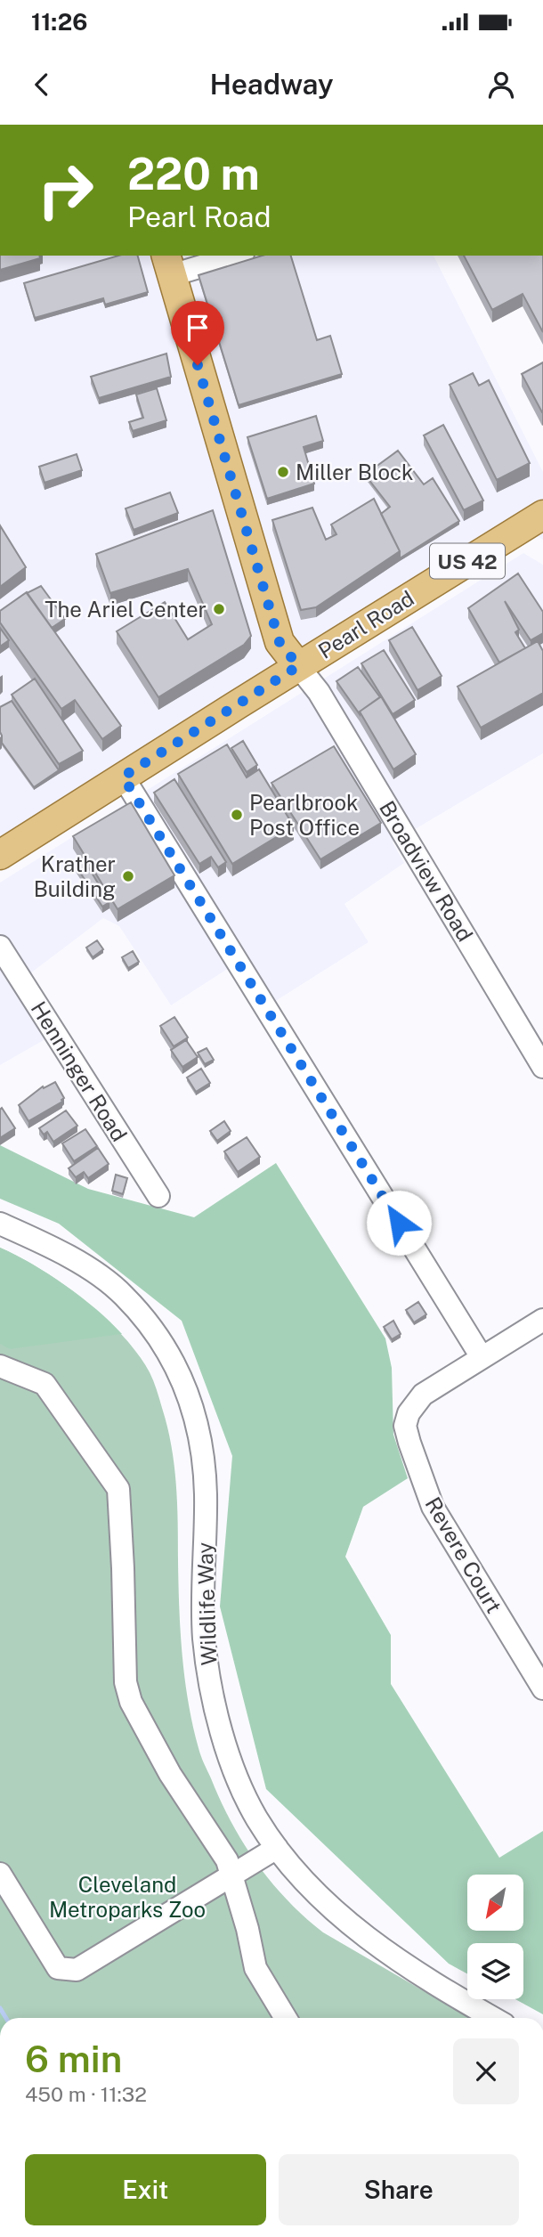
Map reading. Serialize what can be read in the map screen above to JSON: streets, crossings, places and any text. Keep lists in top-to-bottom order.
{
  "streets": {
    "main road": ["US 42", "Pearl Road", "Broadview Road"],
    "street": ["Henninger Road", "Revere Court", "Wildlife Way"]
  },
  "crossings": [
    ["Pearl Road", "Broadview Road"]
  ],
  "parks": ["Cleveland Metroparks Zoo"],
  "places": [
    "Miller Block",
    "The Ariel Center",
    "Pearlbrook Post Office",
    "Krather Building"
  ],
  "north": "bottom left",
  "page": {
    "status": "11:26",
    "header": "Headway",
    "turn": ["220 m", "Pearl Road"],
    "heading": ["6 min", "450 m · 11:32"],
    "buttons": ["Exit", "Share"]
  }
}
